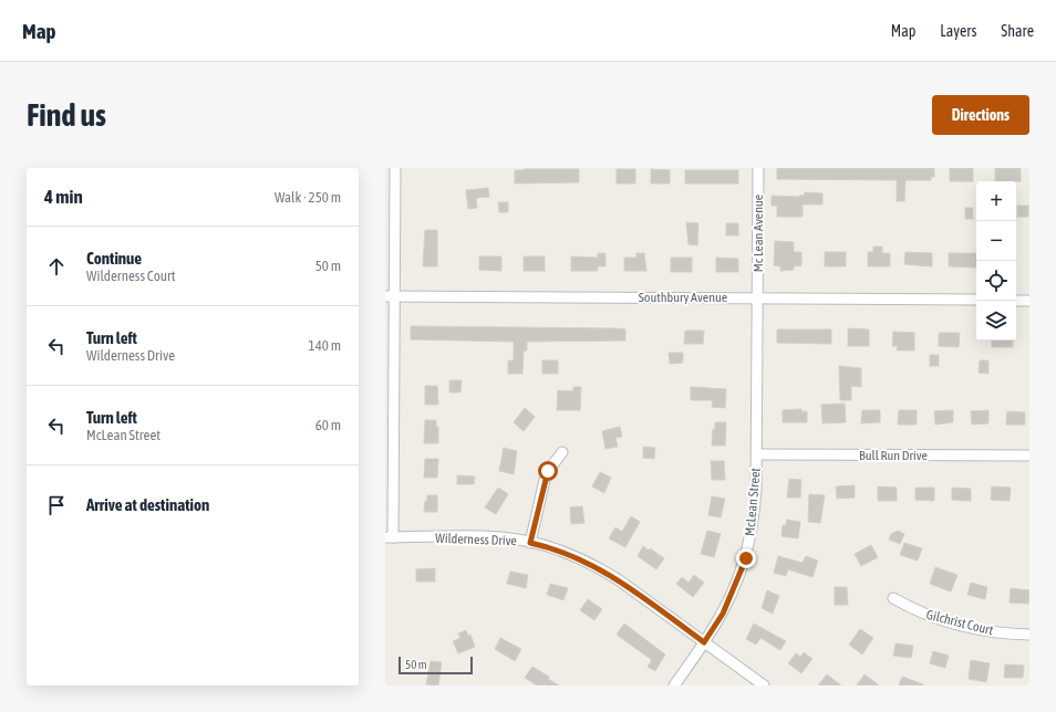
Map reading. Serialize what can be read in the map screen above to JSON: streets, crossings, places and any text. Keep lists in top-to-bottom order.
{
  "streets": {
    "street": [
      "Mc Lean Avenue",
      "Southbury Avenue",
      "Bull Run Drive",
      "McLean Street",
      "Wilderness Drive",
      "Gilchrist Court"
    ]
  },
  "crossings": [
    ["Mc Lean Avenue", "Southbury Avenue"],
    ["Mc Lean Avenue", "McLean Street"],
    ["Southbury Avenue", "McLean Street"],
    ["Bull Run Drive", "McLean Street"],
    ["McLean Street", "Wilderness Drive"]
  ],
  "scale_bar": "50 m",
  "page": {
    "header": "Map",
    "nav": ["Map", "Layers", "Share"],
    "buttons": "Directions",
    "title": "Find us",
    "heading": ["4 min", "Walk · 250 m"],
    "map_buttons": ["+", "−"],
    "list": [
      ["Continue", "Wilderness Court", "50 m"],
      ["Turn left", "Wilderness Drive", "140 m"],
      ["Turn left", "McLean Street", "60 m"],
      "Arrive at destination"
    ],
    "scale": "50 m"
  }
}
